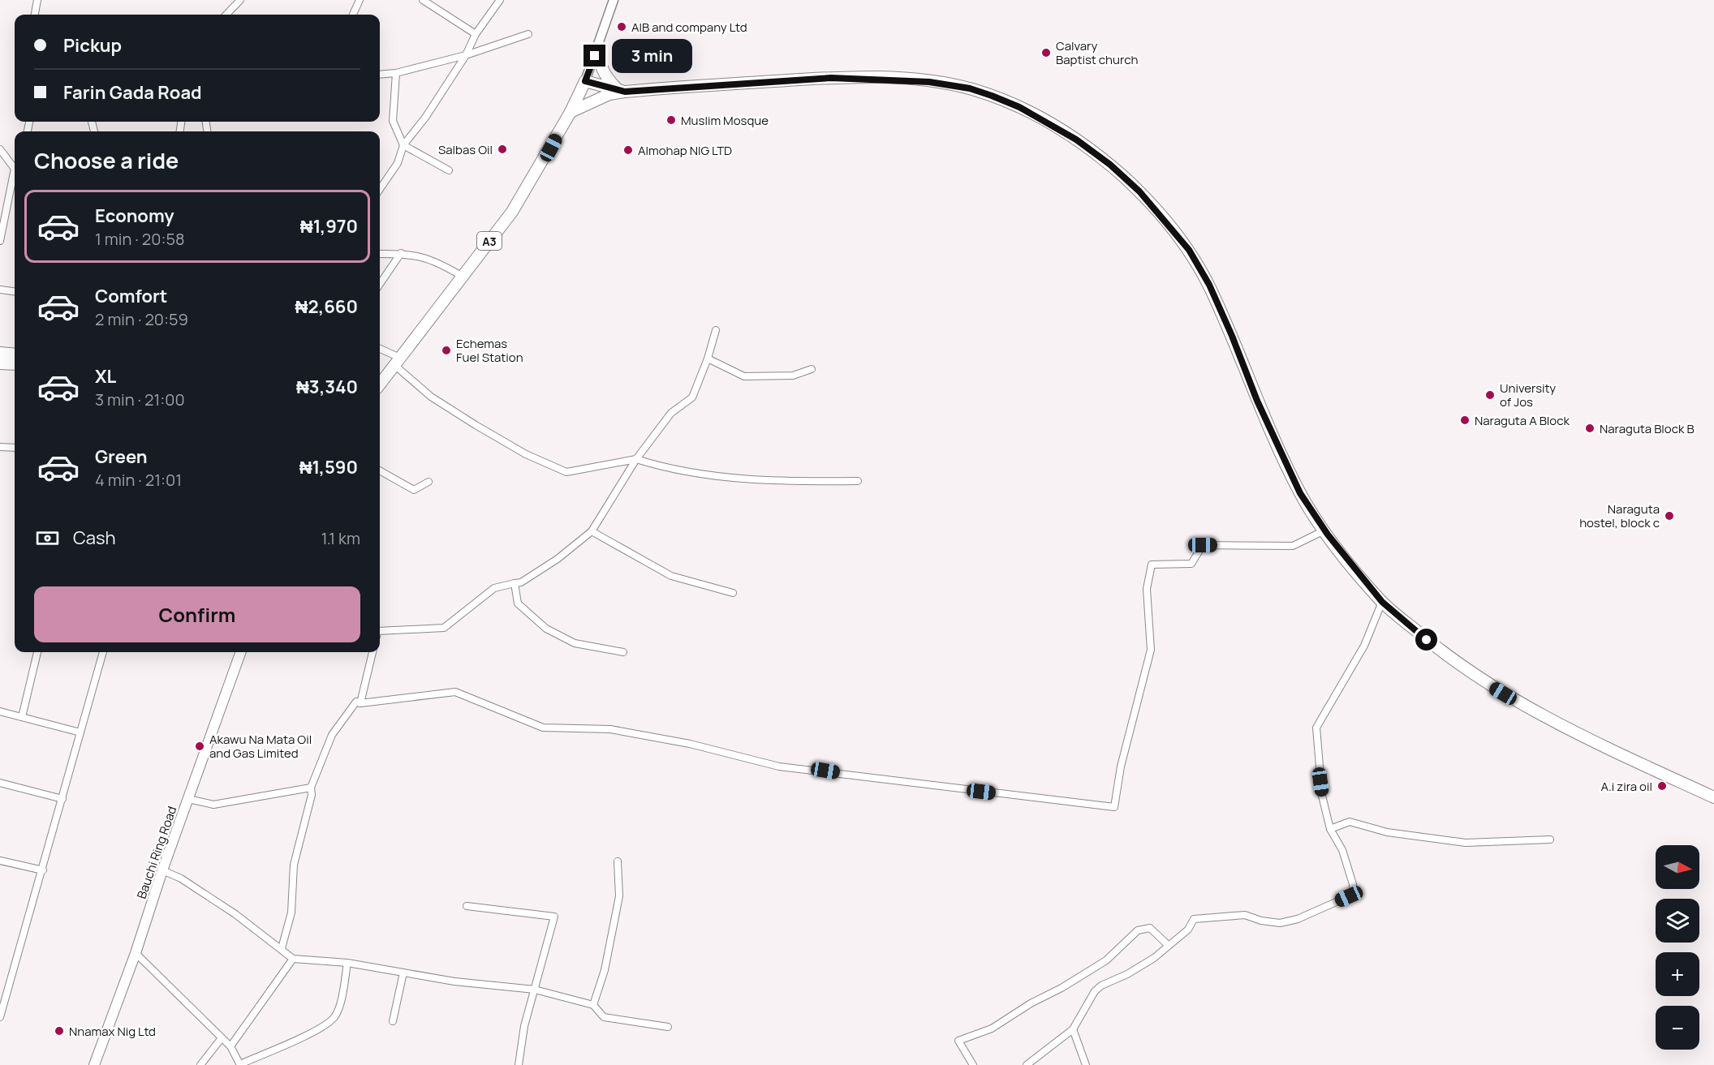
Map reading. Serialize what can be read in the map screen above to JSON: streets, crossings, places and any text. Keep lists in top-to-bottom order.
{
  "streets": {
    "highway": ["A3"],
    "main road": ["Bauchi Ring Road"]
  },
  "places": [
    "AIB and company Ltd",
    "Calvary Baptist church",
    "Muslim Mosque",
    "Salbas Oil",
    "Almohap NIG LTD",
    "Echemas Fuel Station",
    "University of Jos",
    "Naraguta A Block",
    "Naraguta Block B",
    "Naraguta hostel, block c",
    "Akawu Na Mata Oil and Gas Limited",
    "A.i zira oil",
    "Nnamax Nig Ltd"
  ],
  "north": "right",
  "page": {
    "banner": ["Pickup", "Farin Gada Road"],
    "bubble": "3 min",
    "heading": "Choose a ride",
    "list": [
      {
        "name": "Economy",
        "note": "1 min · 20:58",
        "value": "₦1,970"
      },
      {
        "name": "Comfort",
        "note": "2 min · 20:59",
        "value": "₦2,660"
      },
      {
        "name": "XL",
        "note": "3 min · 21:00",
        "value": "₦3,340"
      },
      {
        "name": "Green",
        "note": "4 min · 21:01",
        "value": "₦1,590"
      }
    ],
    "pay": ["Cash", "1.1 km"],
    "buttons": "Confirm",
    "map_buttons": ["+", "−"]
  }
}
